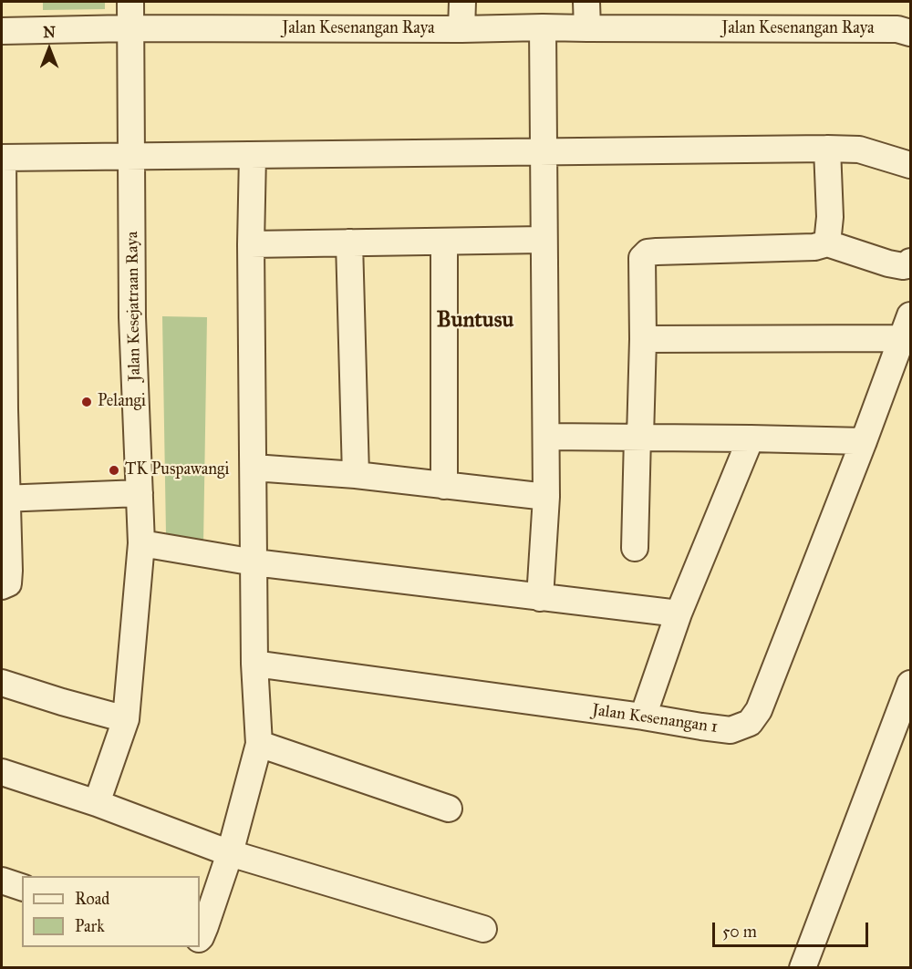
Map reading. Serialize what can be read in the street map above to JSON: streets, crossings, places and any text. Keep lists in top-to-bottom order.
{
  "streets": {
    "street": ["Jalan Kesenangan Raya", "Jalan Kesejatraan Raya", "Jalan Kesenangan 1"]
  },
  "crossings": [
    ["Jalan Kesenangan Raya", "Jalan Kesejatraan Raya"]
  ],
  "districts": ["Buntusu"],
  "places": ["Pelangi", "TK Puspawangi"],
  "legend": ["Road", "Park"],
  "scale_bar": "50 m",
  "north": "top"
}
